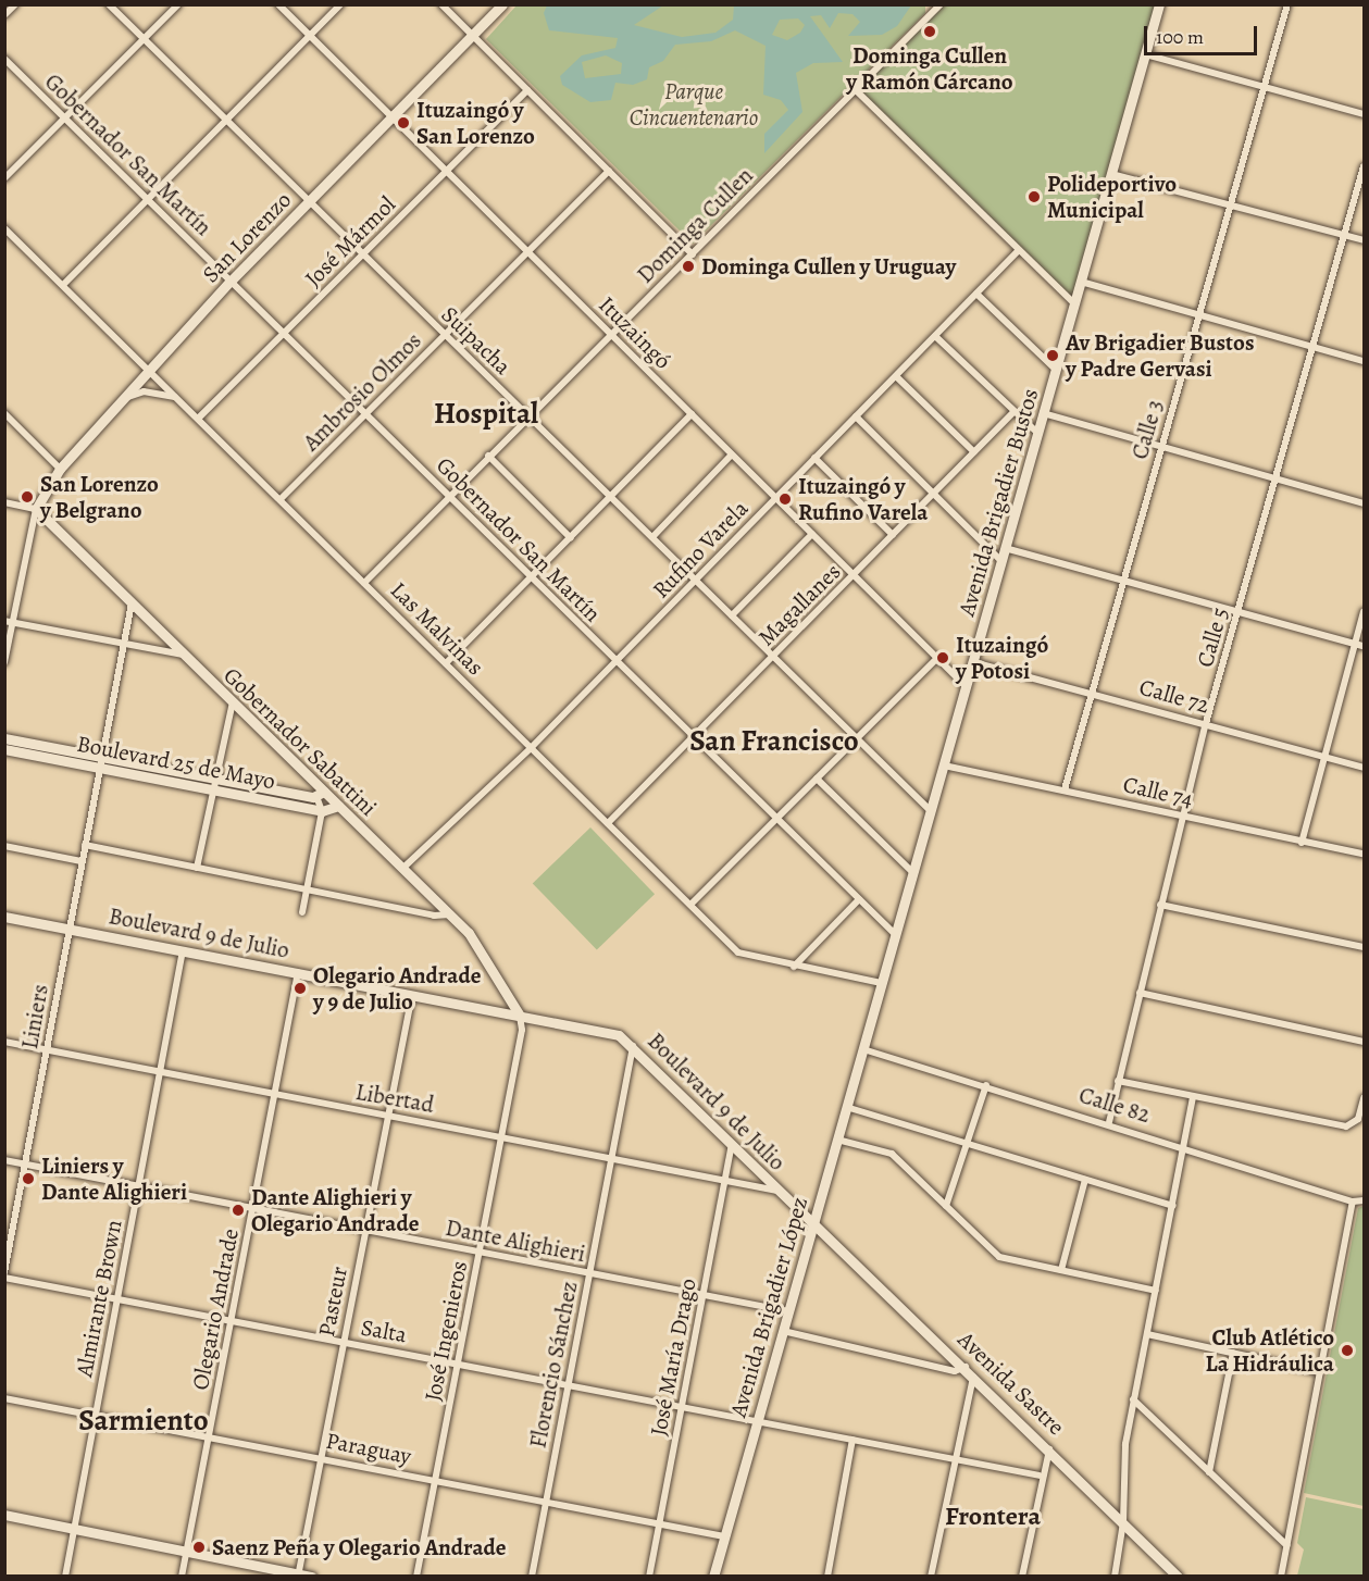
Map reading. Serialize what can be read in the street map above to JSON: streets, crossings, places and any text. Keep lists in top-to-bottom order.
{
  "streets": {
    "main road": [
      "San Lorenzo",
      "Avenida Brigadier Bustos",
      "Gobernador Sabattini",
      "Boulevard 25 de Mayo",
      "Boulevard 9 de Julio",
      "Avenida Brigadier López",
      "Avenida Sastre"
    ],
    "street": [
      "Gobernador San Martín",
      "Dominga Cullen",
      "José Mármol",
      "Ituzaingó",
      "Suipacha",
      "Ambrosio Olmos",
      "Calle 3",
      "Rufino Varela",
      "Magallanes",
      "Las Malvinas",
      "Calle 5",
      "Calle 72",
      "Calle 74",
      "Liniers",
      "Libertad",
      "Calle 82",
      "Dante Alighieri",
      "Almirante Brown",
      "Pasteur",
      "Olegario Andrade",
      "Salta",
      "José Ingenieros",
      "José María Drago",
      "Florencio Sánchez",
      "Paraguay"
    ]
  },
  "crossings": [
    ["Gobernador San Martín", "Dominga Cullen"],
    ["Gobernador San Martín", "San Lorenzo"],
    ["Gobernador San Martín", "José Mármol"],
    ["Gobernador San Martín", "Ambrosio Olmos"],
    ["Gobernador San Martín", "Avenida Brigadier Bustos"],
    ["Gobernador San Martín", "Rufino Varela"],
    ["Gobernador San Martín", "Magallanes"],
    ["Gobernador San Martín", "Avenida Brigadier López"],
    ["Dominga Cullen", "Ituzaingó"],
    ["Dominga Cullen", "Suipacha"],
    ["Dominga Cullen", "Las Malvinas"],
    ["San Lorenzo", "Ituzaingó"],
    ["San Lorenzo", "Suipacha"],
    ["San Lorenzo", "Las Malvinas"],
    ["San Lorenzo", "Gobernador Sabattini"],
    ["José Mármol", "Ituzaingó"],
    ["José Mármol", "Suipacha"],
    ["José Mármol", "Las Malvinas"],
    ["Ituzaingó", "Ambrosio Olmos"],
    ["Ituzaingó", "Avenida Brigadier Bustos"],
    ["Ituzaingó", "Rufino Varela"],
    ["Ituzaingó", "Magallanes"],
    ["Suipacha", "Ambrosio Olmos"],
    ["Suipacha", "Avenida Brigadier Bustos"],
    ["Suipacha", "Rufino Varela"],
    ["Suipacha", "Magallanes"],
    ["Ambrosio Olmos", "Las Malvinas"],
    ["Calle 3", "Calle 72"],
    ["Calle 3", "Calle 74"],
    ["Avenida Brigadier Bustos", "Calle 72"],
    ["Avenida Brigadier Bustos", "Calle 74"],
    ["Avenida Brigadier Bustos", "Avenida Brigadier López"],
    ["Rufino Varela", "Las Malvinas"],
    ["Rufino Varela", "Gobernador Sabattini"],
    ["Magallanes", "Las Malvinas"],
    ["Las Malvinas", "Avenida Brigadier López"],
    ["Calle 5", "Calle 72"],
    ["Calle 5", "Calle 74"],
    ["Calle 5", "Calle 82"],
    ["Gobernador Sabattini", "Boulevard 25 de Mayo"],
    ["Gobernador Sabattini", "Boulevard 9 de Julio"],
    ["Gobernador Sabattini", "Liniers"],
    ["Gobernador Sabattini", "José Ingenieros"],
    ["Boulevard 25 de Mayo", "Liniers"],
    ["Boulevard 9 de Julio", "Liniers"],
    ["Boulevard 9 de Julio", "Libertad"],
    ["Boulevard 9 de Julio", "Almirante Brown"],
    ["Boulevard 9 de Julio", "Pasteur"],
    ["Boulevard 9 de Julio", "Avenida Brigadier López"],
    ["Boulevard 9 de Julio", "Olegario Andrade"],
    ["Boulevard 9 de Julio", "José Ingenieros"],
    ["Boulevard 9 de Julio", "José María Drago"],
    ["Boulevard 9 de Julio", "Florencio Sánchez"],
    ["Boulevard 9 de Julio", "Avenida Sastre"],
    ["Liniers", "Libertad"],
    ["Liniers", "Dante Alighieri"],
    ["Libertad", "Almirante Brown"],
    ["Libertad", "Pasteur"],
    ["Libertad", "Olegario Andrade"],
    ["Libertad", "José Ingenieros"],
    ["Libertad", "José María Drago"],
    ["Libertad", "Florencio Sánchez"],
    ["Calle 82", "Avenida Brigadier López"],
    ["Dante Alighieri", "Almirante Brown"],
    ["Dante Alighieri", "Pasteur"],
    ["Dante Alighieri", "Avenida Brigadier López"],
    ["Dante Alighieri", "Olegario Andrade"],
    ["Dante Alighieri", "José Ingenieros"],
    ["Dante Alighieri", "José María Drago"],
    ["Dante Alighieri", "Florencio Sánchez"],
    ["Almirante Brown", "Salta"],
    ["Almirante Brown", "Paraguay"],
    ["Pasteur", "Salta"],
    ["Pasteur", "Paraguay"],
    ["Avenida Brigadier López", "Salta"],
    ["Avenida Brigadier López", "Avenida Sastre"],
    ["Avenida Brigadier López", "Paraguay"],
    ["Olegario Andrade", "Salta"],
    ["Olegario Andrade", "Paraguay"],
    ["Salta", "José Ingenieros"],
    ["Salta", "José María Drago"],
    ["Salta", "Florencio Sánchez"],
    ["José Ingenieros", "Paraguay"],
    ["José María Drago", "Paraguay"],
    ["Florencio Sánchez", "Paraguay"]
  ],
  "districts": [
    "Hospital",
    "San Francisco",
    "Sarmiento",
    "Frontera"
  ],
  "parks": ["Parque Cincuentenario"],
  "places": [
    "Dominga Cullen y Ramón Cárcano",
    "Ituzaingó y San Lorenzo",
    "Polideportivo Municipal",
    "Dominga Cullen y Uruguay",
    "Av Brigadier Bustos y Padre Gervasi",
    "San Lorenzo y Belgrano",
    "Ituzaingó y Rufino Varela",
    "Ituzaingó y Potosi",
    "Olegario Andrade y 9 de Julio",
    "Liniers y Dante Alighieri",
    "Dante Alighieri y Olegario Andrade",
    "Club Atlético La Hidráulica",
    "Saenz Peña y Olegario Andrade"
  ],
  "scale_bar": "100 m"
}
